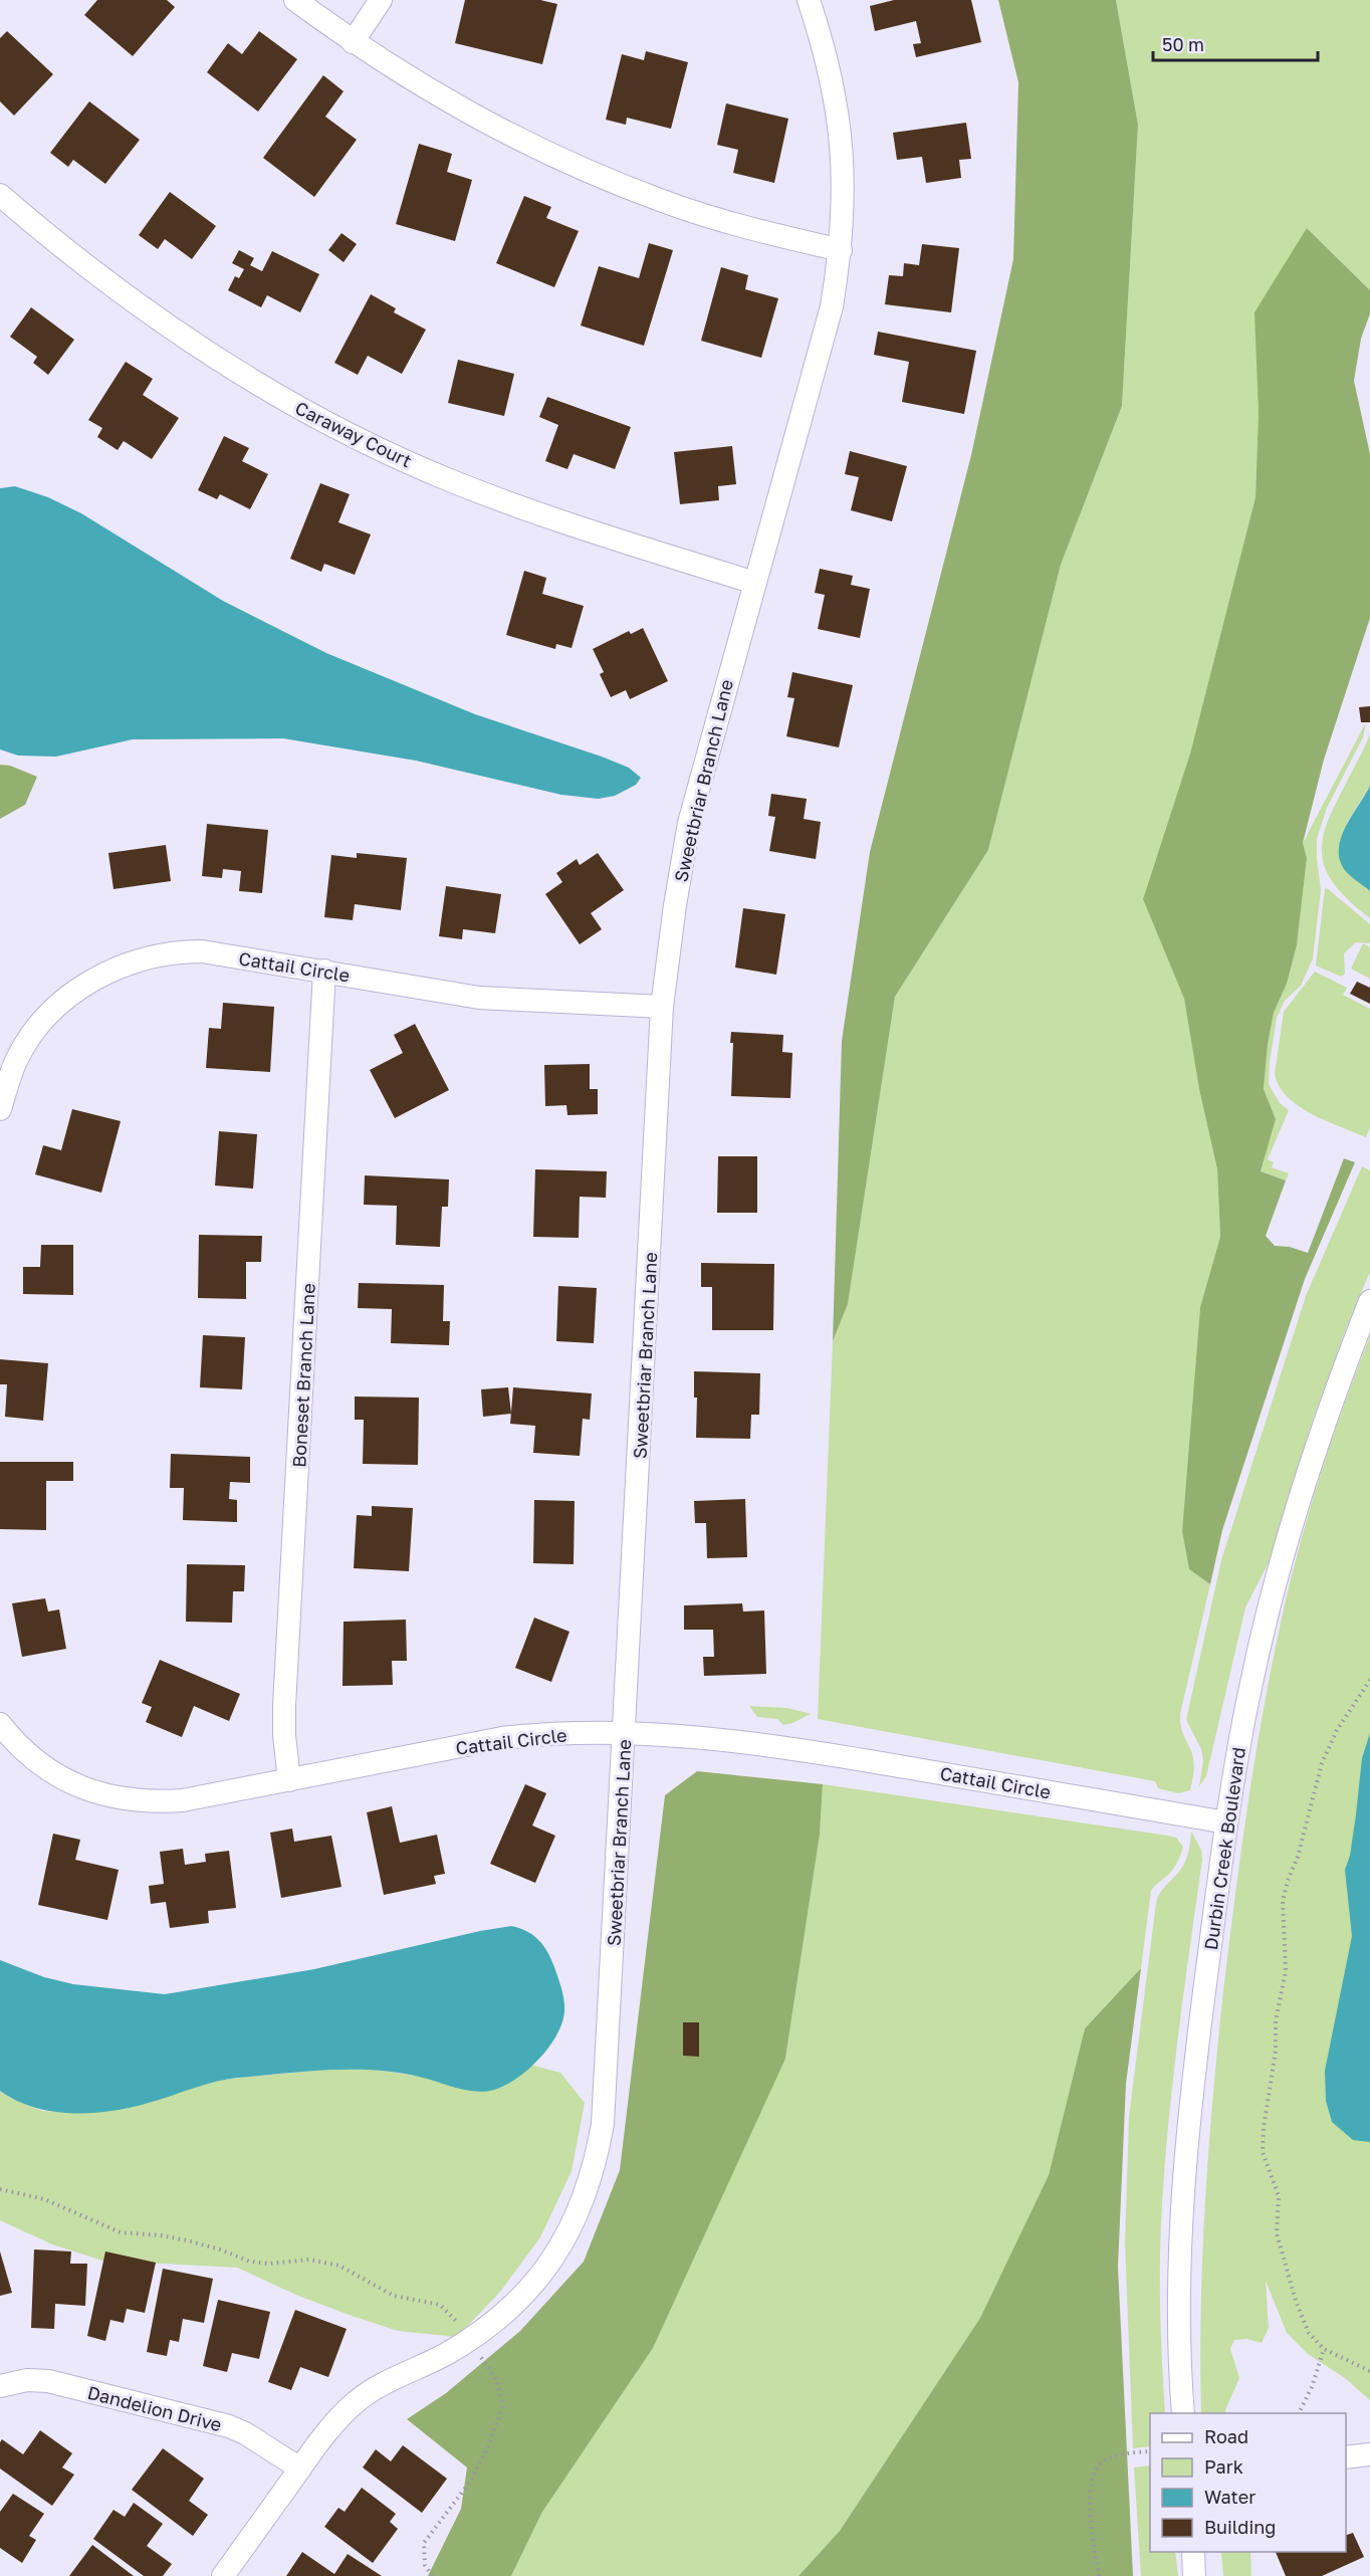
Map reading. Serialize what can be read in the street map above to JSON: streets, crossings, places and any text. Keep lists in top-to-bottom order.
{
  "streets": {
    "street": [
      "Caraway Court",
      "Sweetbriar Branch Lane",
      "Cattail Circle",
      "Boneset Branch Lane",
      "Durbin Creek Boulevard",
      "Dandelion Drive"
    ]
  },
  "crossings": [
    ["Caraway Court", "Sweetbriar Branch Lane"],
    ["Sweetbriar Branch Lane", "Cattail Circle"],
    ["Sweetbriar Branch Lane", "Dandelion Drive"],
    ["Cattail Circle", "Boneset Branch Lane"],
    ["Cattail Circle", "Durbin Creek Boulevard"]
  ],
  "legend": [
    "Road",
    "Park",
    "Water",
    "Building"
  ],
  "scale_bar": "50 m"
}
